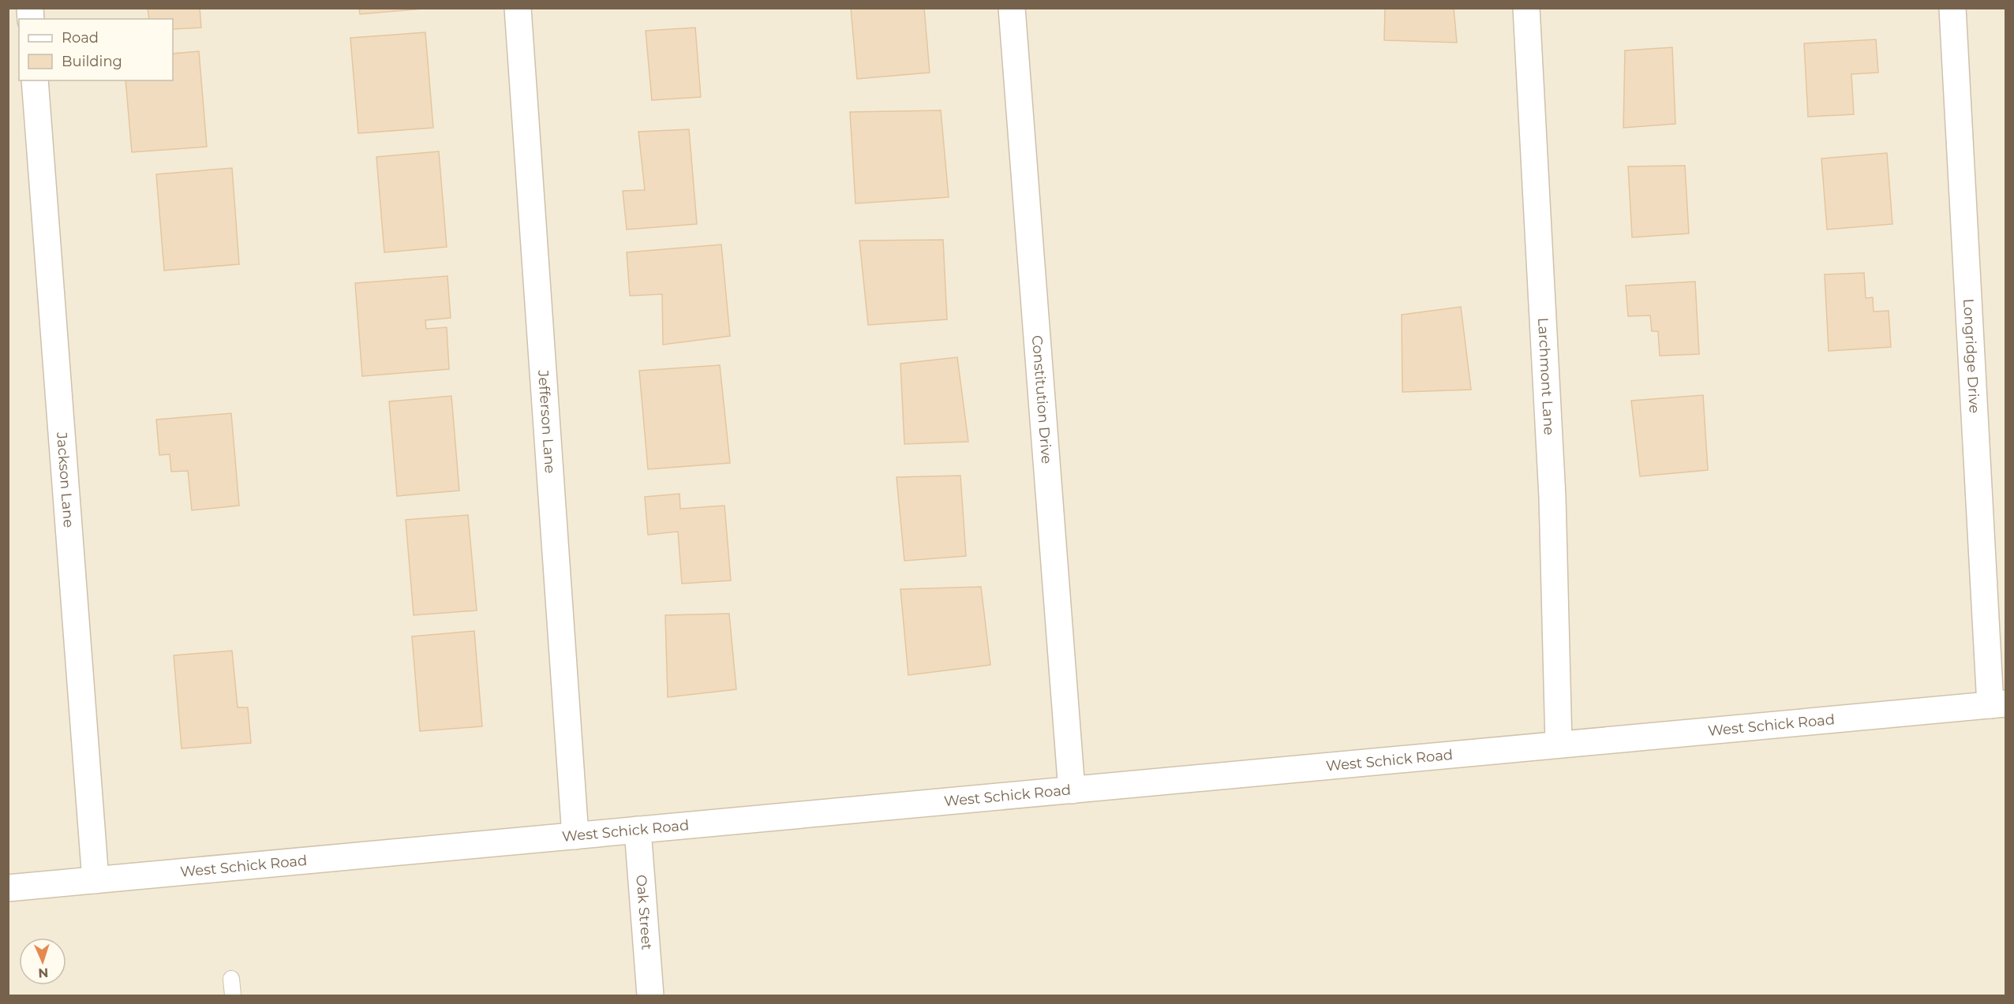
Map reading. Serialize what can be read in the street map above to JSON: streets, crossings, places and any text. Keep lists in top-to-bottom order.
{
  "streets": {
    "street": [
      "Longridge Drive",
      "Larchmont Lane",
      "Constitution Drive",
      "Jefferson Lane",
      "Jackson Lane",
      "West Schick Road",
      "Oak Street"
    ]
  },
  "crossings": [
    ["Longridge Drive", "West Schick Road"],
    ["Larchmont Lane", "West Schick Road"],
    ["Constitution Drive", "West Schick Road"],
    ["Jefferson Lane", "West Schick Road"],
    ["Jackson Lane", "West Schick Road"],
    ["West Schick Road", "Oak Street"]
  ],
  "legend": ["Road", "Building"],
  "north": "bottom"
}
